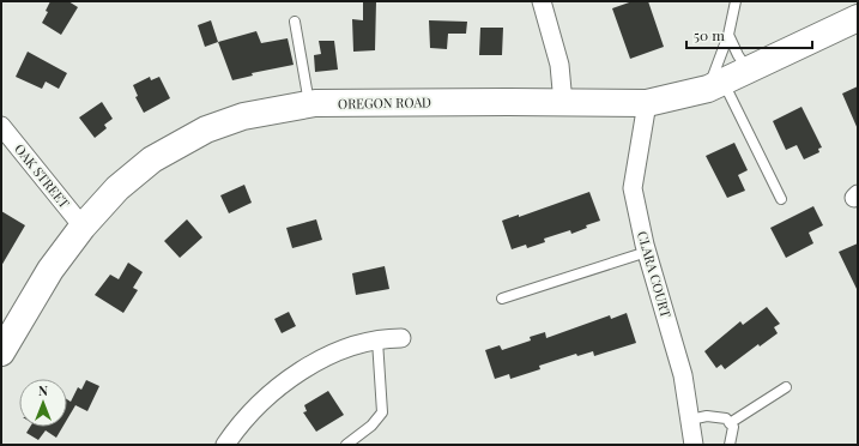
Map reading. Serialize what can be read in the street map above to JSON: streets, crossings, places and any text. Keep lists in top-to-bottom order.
{
  "streets": {
    "street": ["OREGON ROAD", "OAK STREET", "CLARA COURT"]
  },
  "crossings": [
    ["OREGON ROAD", "OAK STREET"],
    ["OREGON ROAD", "CLARA COURT"]
  ],
  "scale_bar": "50 m",
  "north": "top"
}
